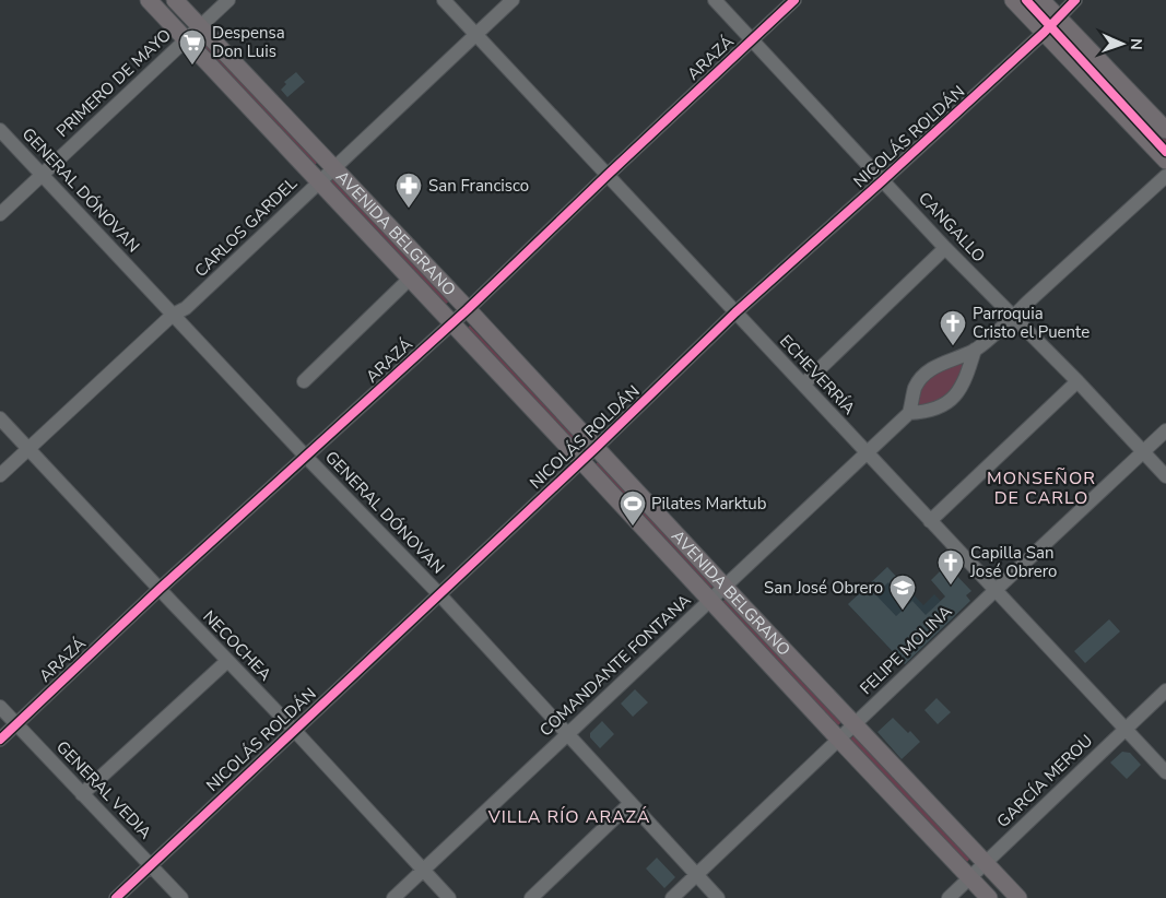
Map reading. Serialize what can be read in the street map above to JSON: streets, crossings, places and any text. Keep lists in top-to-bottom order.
{
  "streets": {
    "main road": ["AVENIDA BELGRANO"],
    "street": [
      "ARAZÁ",
      "PRIMERO DE MAYO",
      "NICOLÁS ROLDÁN",
      "GENERAL DÓNOVAN",
      "CARLOS GARDEL",
      "CANGALLO",
      "ECHEVERRÍA",
      "NECOCHEA",
      "FELIPE MOLINA",
      "COMANDANTE FONTANA",
      "GARCÍA MEROU",
      "GENERAL VEDIA"
    ]
  },
  "crossings": [
    ["ARAZÁ", "GENERAL DÓNOVAN"],
    ["ARAZÁ", "CANGALLO"],
    ["ARAZÁ", "AVENIDA BELGRANO"],
    ["ARAZÁ", "ECHEVERRÍA"],
    ["ARAZÁ", "NECOCHEA"],
    ["ARAZÁ", "GENERAL VEDIA"],
    ["PRIMERO DE MAYO", "GENERAL DÓNOVAN"],
    ["PRIMERO DE MAYO", "AVENIDA BELGRANO"],
    ["NICOLÁS ROLDÁN", "GENERAL DÓNOVAN"],
    ["NICOLÁS ROLDÁN", "CANGALLO"],
    ["NICOLÁS ROLDÁN", "AVENIDA BELGRANO"],
    ["NICOLÁS ROLDÁN", "ECHEVERRÍA"],
    ["NICOLÁS ROLDÁN", "NECOCHEA"],
    ["NICOLÁS ROLDÁN", "GENERAL VEDIA"],
    ["GENERAL DÓNOVAN", "CARLOS GARDEL"],
    ["GENERAL DÓNOVAN", "FELIPE MOLINA"],
    ["GENERAL DÓNOVAN", "COMANDANTE FONTANA"],
    ["CARLOS GARDEL", "AVENIDA BELGRANO"],
    ["CARLOS GARDEL", "ECHEVERRÍA"],
    ["CARLOS GARDEL", "NECOCHEA"],
    ["CANGALLO", "FELIPE MOLINA"],
    ["AVENIDA BELGRANO", "FELIPE MOLINA"],
    ["AVENIDA BELGRANO", "COMANDANTE FONTANA"],
    ["AVENIDA BELGRANO", "GARCÍA MEROU"],
    ["ECHEVERRÍA", "FELIPE MOLINA"],
    ["ECHEVERRÍA", "COMANDANTE FONTANA"],
    ["ECHEVERRÍA", "GARCÍA MEROU"],
    ["NECOCHEA", "COMANDANTE FONTANA"]
  ],
  "districts": ["MONSEÑOR DE CARLO", "VILLA RÍO ARAZÁ"],
  "places": {
    "supermarket": ["Despensa Don Luis"],
    "pharmacy": ["San Francisco"],
    "church": ["Parroquia Cristo el Puente", "Capilla San José Obrero"],
    "sports": ["Pilates Marktub"],
    "school or university": ["San José Obrero"]
  },
  "north": "right"
}
